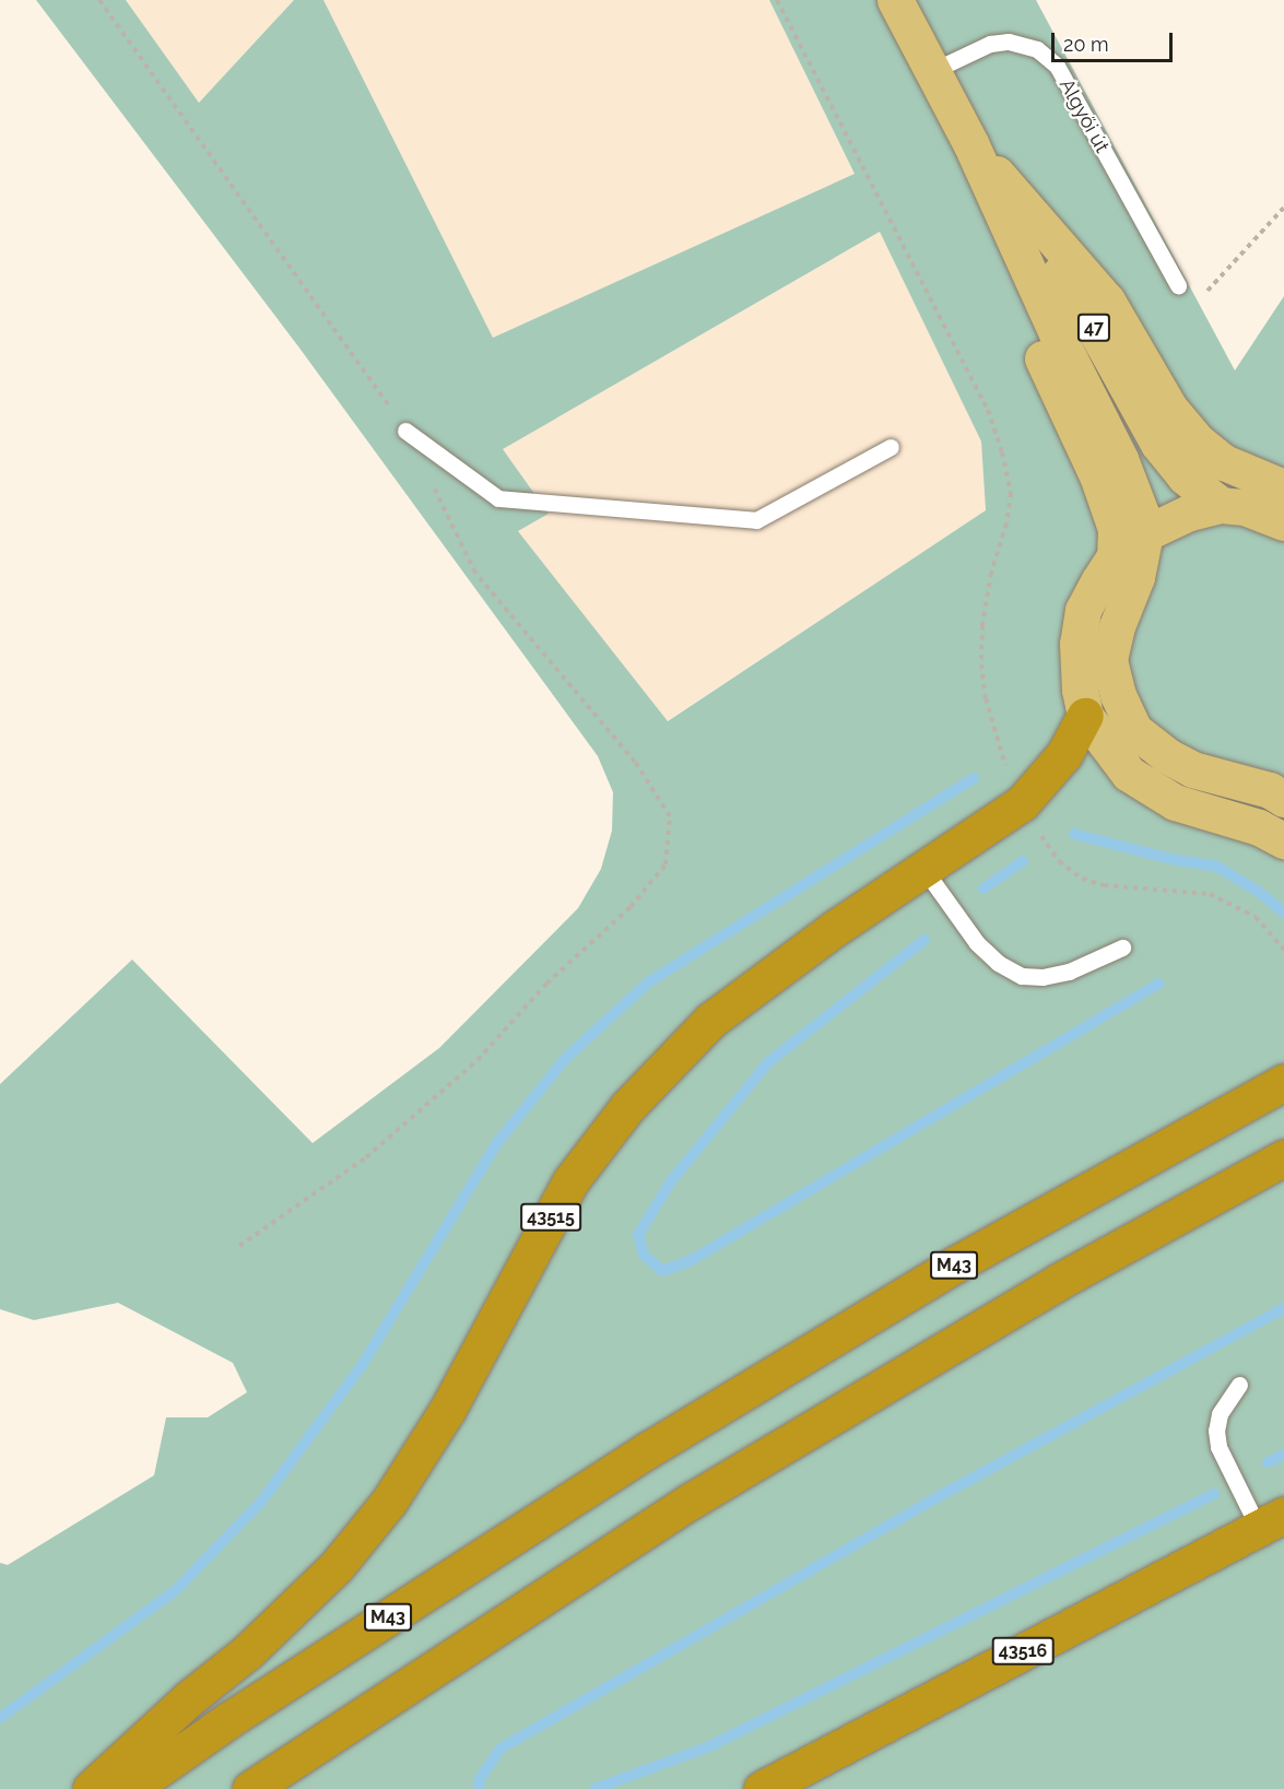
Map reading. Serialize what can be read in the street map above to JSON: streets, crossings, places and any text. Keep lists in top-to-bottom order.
{
  "streets": {
    "highway": ["43515", "M43", "43516"],
    "main road": ["47"],
    "lane": ["Algyői út"]
  },
  "crossings": [
    ["Algyői út", "47"],
    ["47", "43515"]
  ],
  "scale_bar": "20 m"
}
